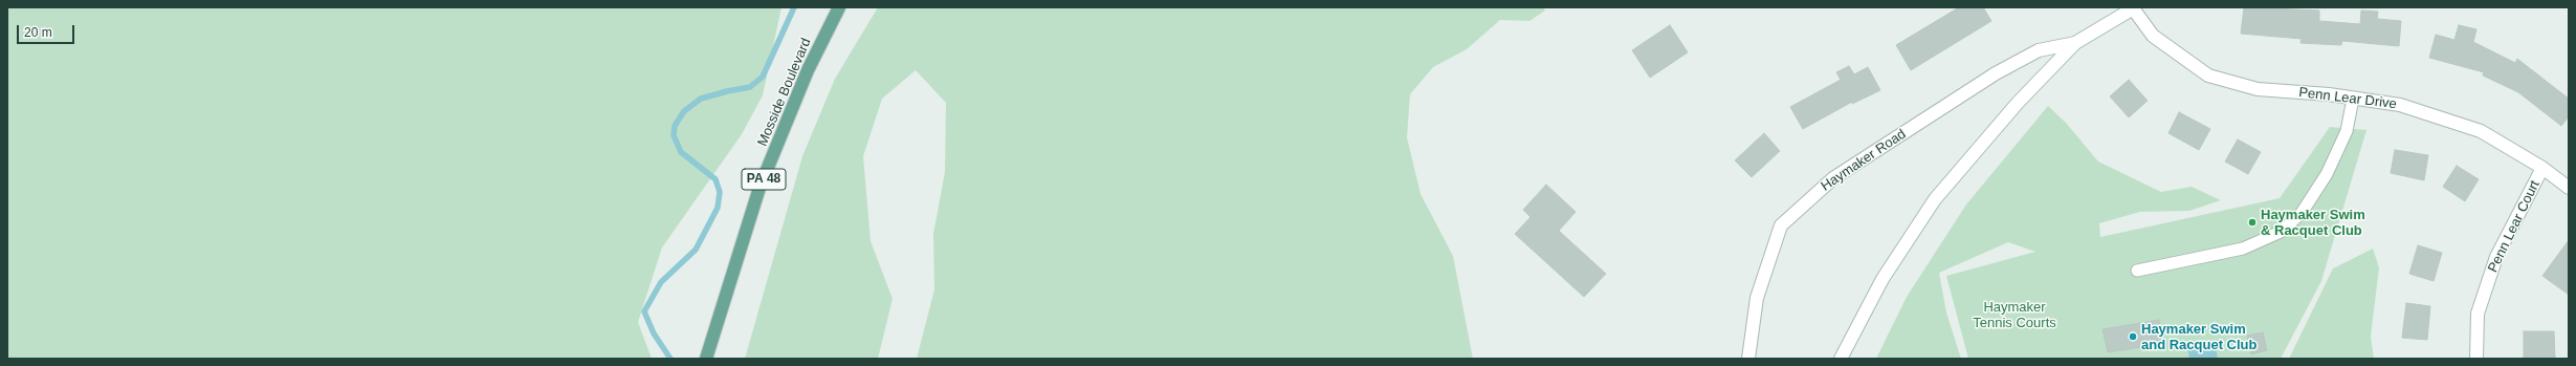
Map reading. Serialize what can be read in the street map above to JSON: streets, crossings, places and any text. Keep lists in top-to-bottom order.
{
  "streets": {
    "main road": ["Mosside Boulevard", "PA 48"],
    "street": ["Penn Lear Drive", "Haymaker Road", "Penn Lear Court"]
  },
  "crossings": [
    ["Penn Lear Drive", "Haymaker Road"],
    ["Penn Lear Drive", "Penn Lear Court"]
  ],
  "parks": ["Haymaker Tennis Courts"],
  "places": ["Haymaker Swim & Racquet Club", "Haymaker Swim and Racquet Club"],
  "scale_bar": "20 m"
}
